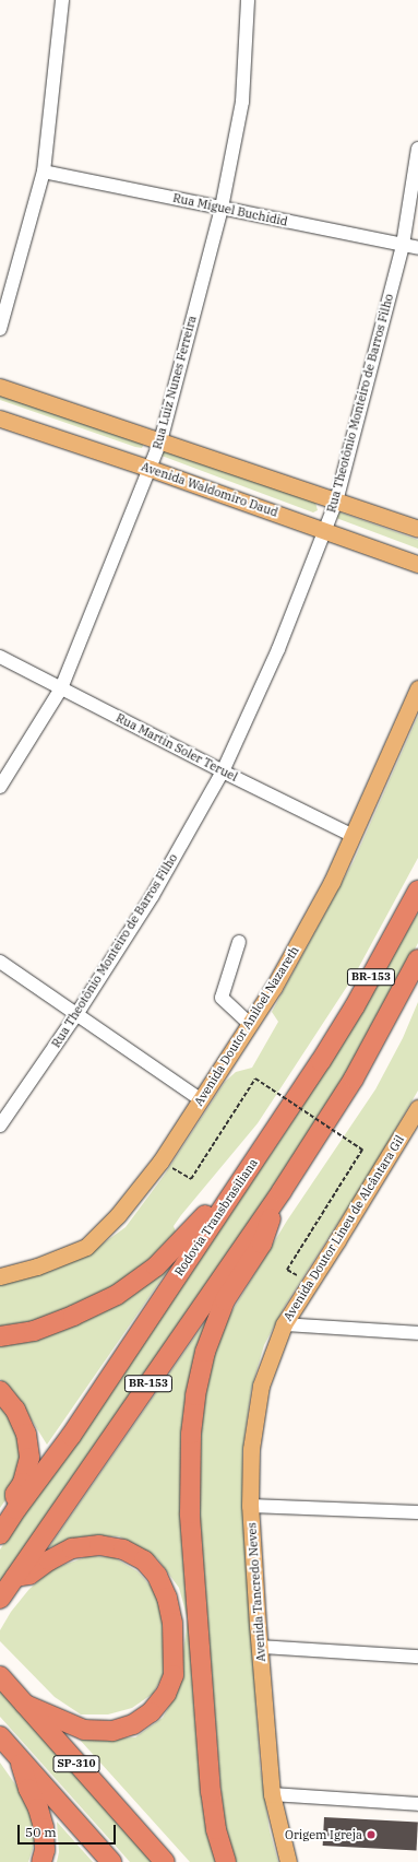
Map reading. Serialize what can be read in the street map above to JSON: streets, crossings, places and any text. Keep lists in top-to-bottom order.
{
  "streets": {
    "highway": ["BR-153", "Rodovia Transbrasiliana", "SP-310"],
    "main road": [
      "Avenida Waldomiro Daud",
      "Avenida Doutor Aniloel Nazareth",
      "Avenida Doutor Lineu de Alcântara Gil",
      "Avenida Tancredo Neves"
    ],
    "street": [
      "Rua Miguel Buchidid",
      "Rua Luiz Nunes Ferreira",
      "Rua Theotônio Monteiro de Barros Filho",
      "Rua Martin Soler Teruel"
    ]
  },
  "crossings": [
    ["Rua Miguel Buchidid", "Rua Luiz Nunes Ferreira"],
    ["Rua Miguel Buchidid", "Rua Theotônio Monteiro de Barros Filho"],
    ["Rua Luiz Nunes Ferreira", "Avenida Waldomiro Daud"],
    ["Rua Luiz Nunes Ferreira", "Rua Martin Soler Teruel"],
    ["Rua Theotônio Monteiro de Barros Filho", "Avenida Waldomiro Daud"],
    ["Rua Theotônio Monteiro de Barros Filho", "Rua Martin Soler Teruel"],
    ["Rua Martin Soler Teruel", "Avenida Doutor Aniloel Nazareth"],
    ["Avenida Doutor Lineu de Alcântara Gil", "Avenida Tancredo Neves"]
  ],
  "places": ["Origem Igreja"],
  "scale_bar": "50 m"
}
